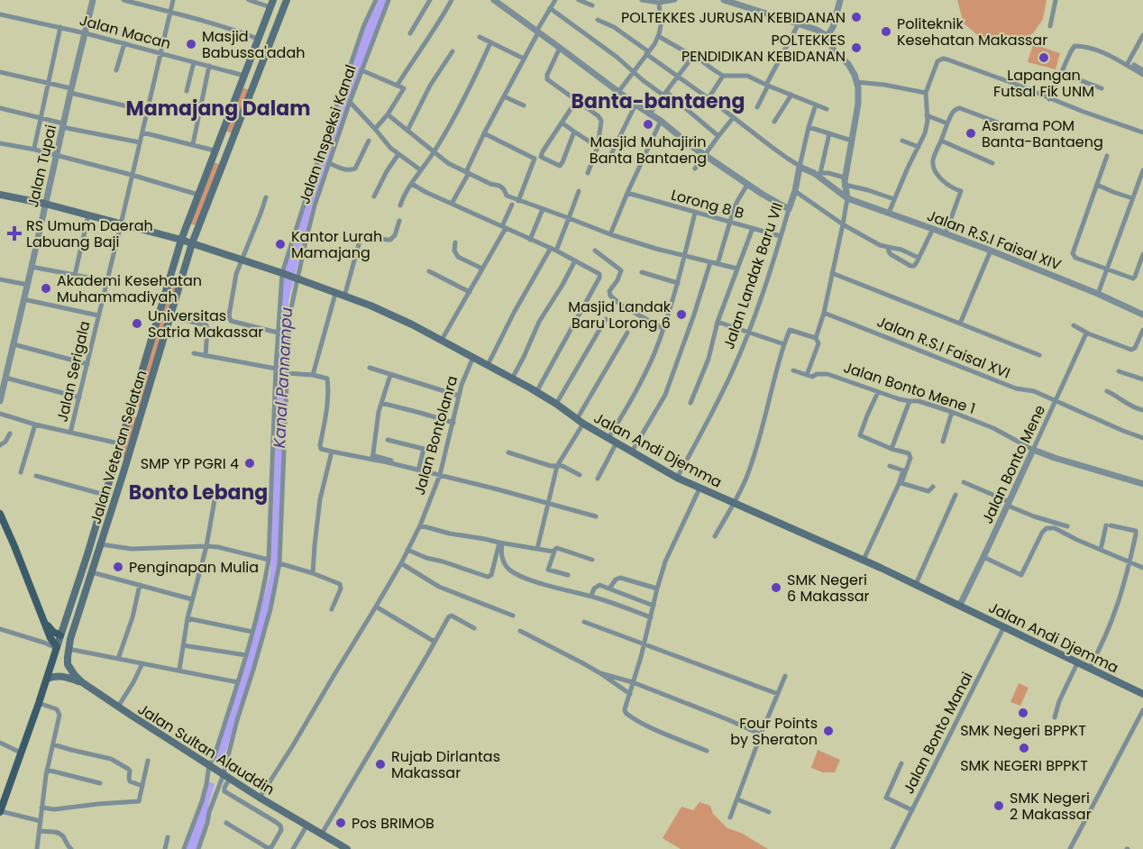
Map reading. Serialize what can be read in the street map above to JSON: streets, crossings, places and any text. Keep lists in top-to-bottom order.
{
  "streets": {
    "main road": ["Jalan Veteran Selatan", "Jalan Andi Djemma", "Jalan Sultan Alauddin"],
    "street": [
      "Jalan Macan",
      "Jalan Inspeksi Kanal",
      "Jalan Tupai",
      "Lorong 8 B",
      "Jalan R.S.I Faisal XIV",
      "Jalan Landak Baru VII",
      "Jalan R.S.I Faisal XVI",
      "Jalan Serigala",
      "Jalan Bonto Mene 1",
      "Jalan Bontolanra",
      "Jalan Bonto Mene",
      "Jalan Bonto Manai"
    ]
  },
  "crossings": [
    ["Jalan Macan", "Jalan Tupai"],
    ["Jalan Macan", "Jalan Serigala"],
    ["Jalan Macan", "Jalan Veteran Selatan"],
    ["Jalan Inspeksi Kanal", "Jalan Andi Djemma"],
    ["Jalan Inspeksi Kanal", "Jalan Sultan Alauddin"],
    ["Lorong 8 B", "Jalan Landak Baru VII"],
    ["Jalan R.S.I Faisal XIV", "Jalan Landak Baru VII"],
    ["Jalan Landak Baru VII", "Jalan Andi Djemma"],
    ["Jalan R.S.I Faisal XVI", "Jalan Bonto Mene"],
    ["Jalan Bonto Mene 1", "Jalan Bonto Mene"],
    ["Jalan Bontolanra", "Jalan Andi Djemma"],
    ["Jalan Bontolanra", "Jalan Sultan Alauddin"],
    ["Jalan Veteran Selatan", "Jalan Andi Djemma"],
    ["Jalan Veteran Selatan", "Jalan Sultan Alauddin"],
    ["Jalan Andi Djemma", "Jalan Bonto Mene"],
    ["Jalan Andi Djemma", "Jalan Bonto Manai"]
  ],
  "districts": ["Banta-bantaeng", "Mamajang Dalam", "Bonto Lebang"],
  "water": ["Kanal Pannampu"],
  "places": {
    "other": [
      "POLTEKKES JURUSAN KEBIDANAN",
      "Politeknik Kesehatan Makassar",
      "Masjid Babussa'adah",
      "POLTEKKES PENDIDIKAN KEBIDANAN",
      "Lapangan Futsal Fik UNM",
      "Masjid Muhajirin Banta Bantaeng",
      "Asrama POM Banta-Bantaeng",
      "Kantor Lurah Mamajang",
      "Akademi Kesehatan Muhammadiyah",
      "Masjid Landak Baru Lorong 6",
      "Universitas Satria Makassar",
      "SMP YP PGRI 4",
      "Penginapan Mulia",
      "SMK Negeri 6 Makassar",
      "SMK Negeri BPPKT",
      "Four Points by Sheraton",
      "SMK NEGERI BPPKT",
      "Rujab Dirlantas Makassar",
      "SMK Negeri 2 Makassar",
      "Pos BRIMOB"
    ],
    "health": ["RS Umum Daerah Labuang Baji"]
  }
}
